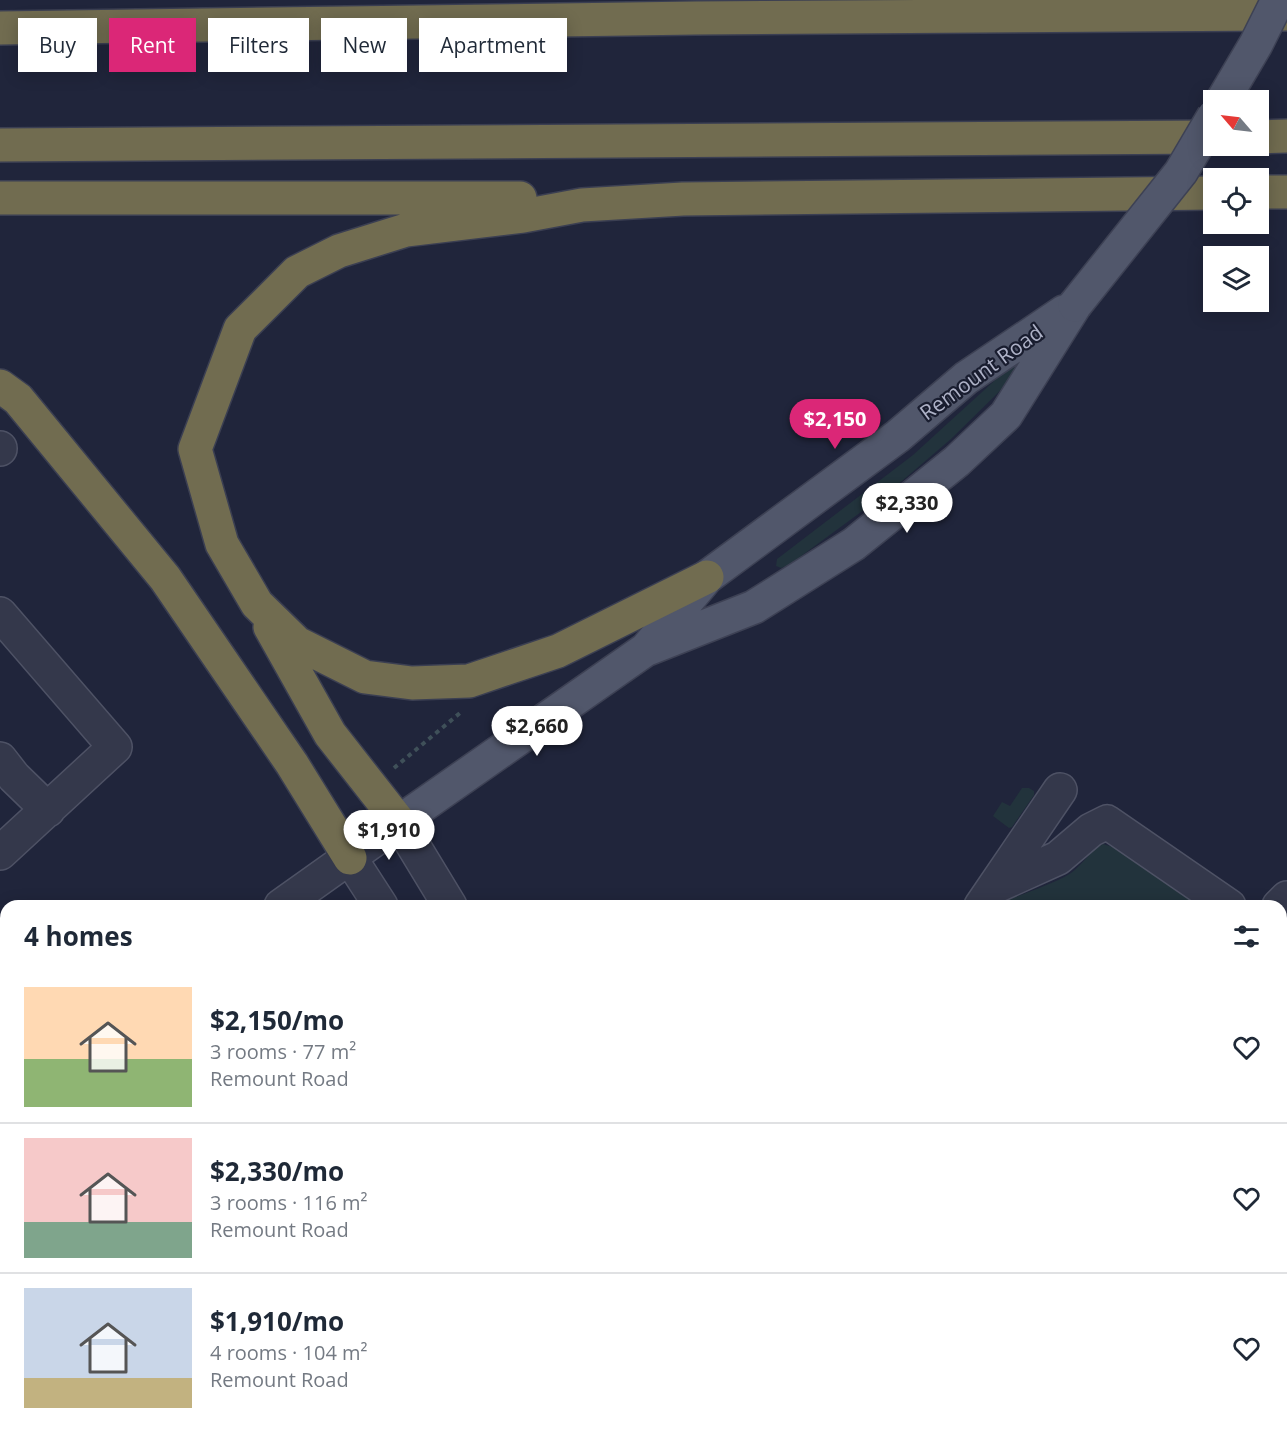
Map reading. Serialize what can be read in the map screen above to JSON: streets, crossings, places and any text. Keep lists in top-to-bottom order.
{
  "streets": {
    "main road": ["Remount Road"]
  },
  "north": "top left",
  "page": {
    "chip": [
      "Buy",
      "Rent",
      "Filters",
      "New",
      "Apartment"
    ],
    "price": [
      "$2,150",
      "$2,330",
      "$2,660",
      "$1,910"
    ],
    "heading": "4 homes",
    "list": [
      {
        "name": "$2,150/mo",
        "note": "3 rooms · 77 m² · Remount Road"
      },
      {
        "name": "$2,330/mo",
        "note": "3 rooms · 116 m² · Remount Road"
      },
      {
        "name": "$1,910/mo",
        "note": "4 rooms · 104 m² · Remount Road"
      }
    ]
  }
}
